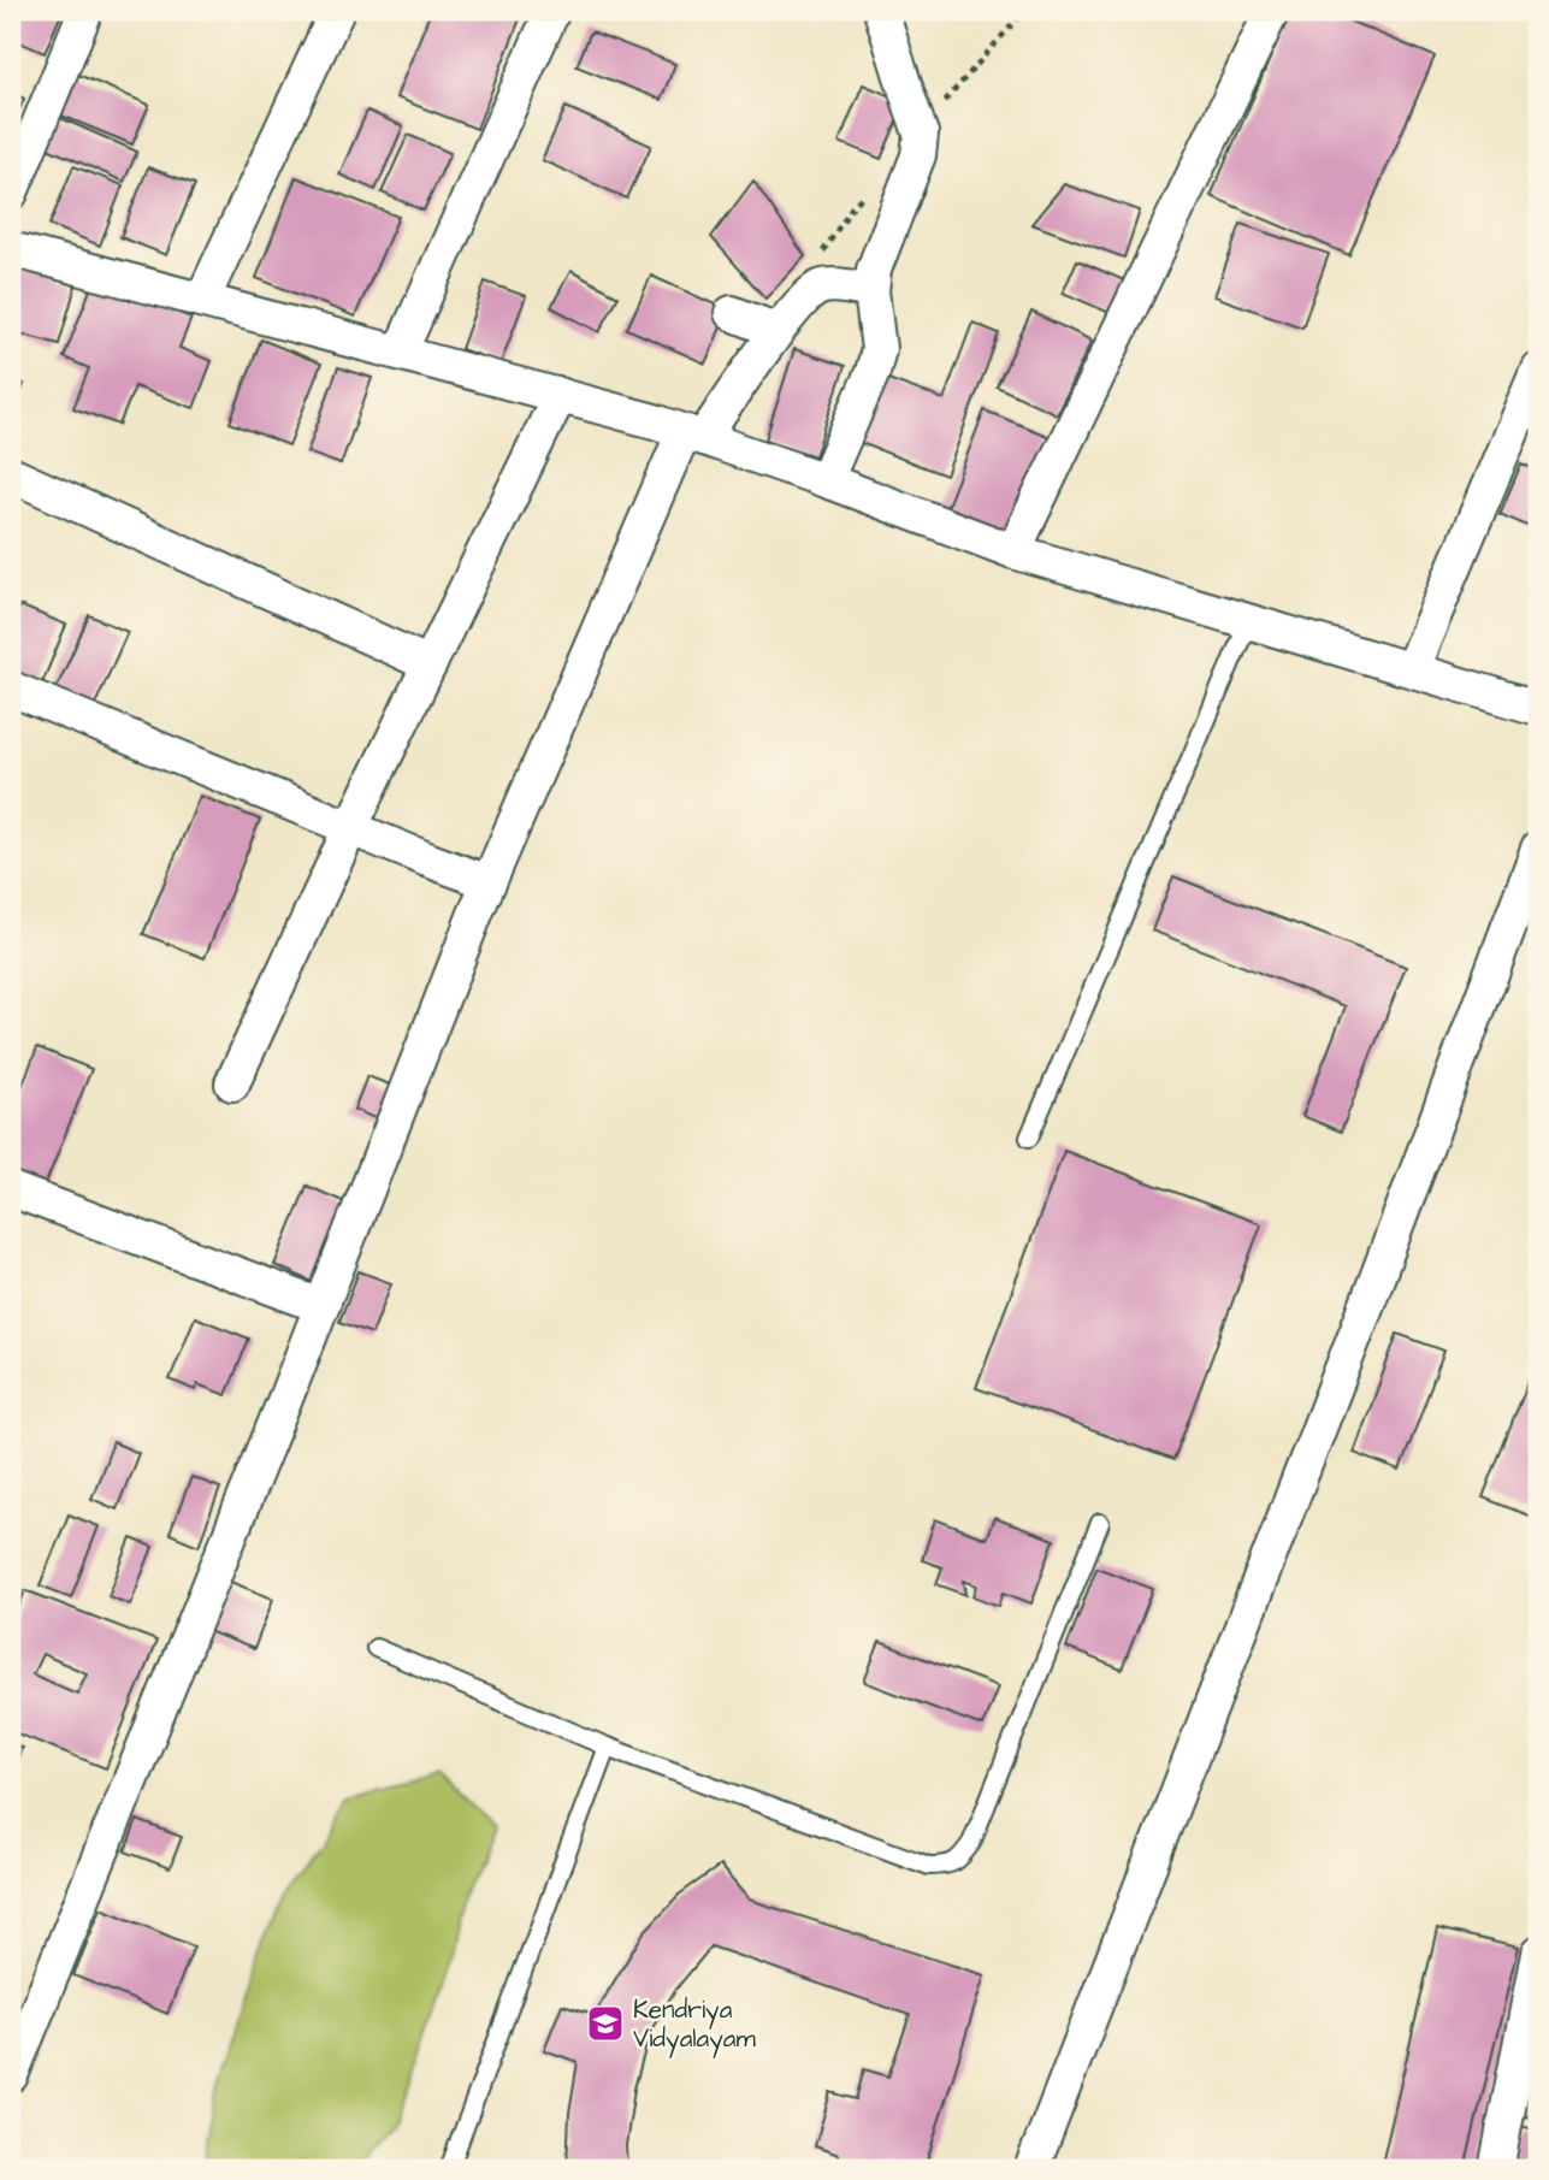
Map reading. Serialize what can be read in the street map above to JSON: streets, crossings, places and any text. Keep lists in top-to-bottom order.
{
  "places": {
    "school or university": ["Kendriya Vidyalayam"]
  }
}
